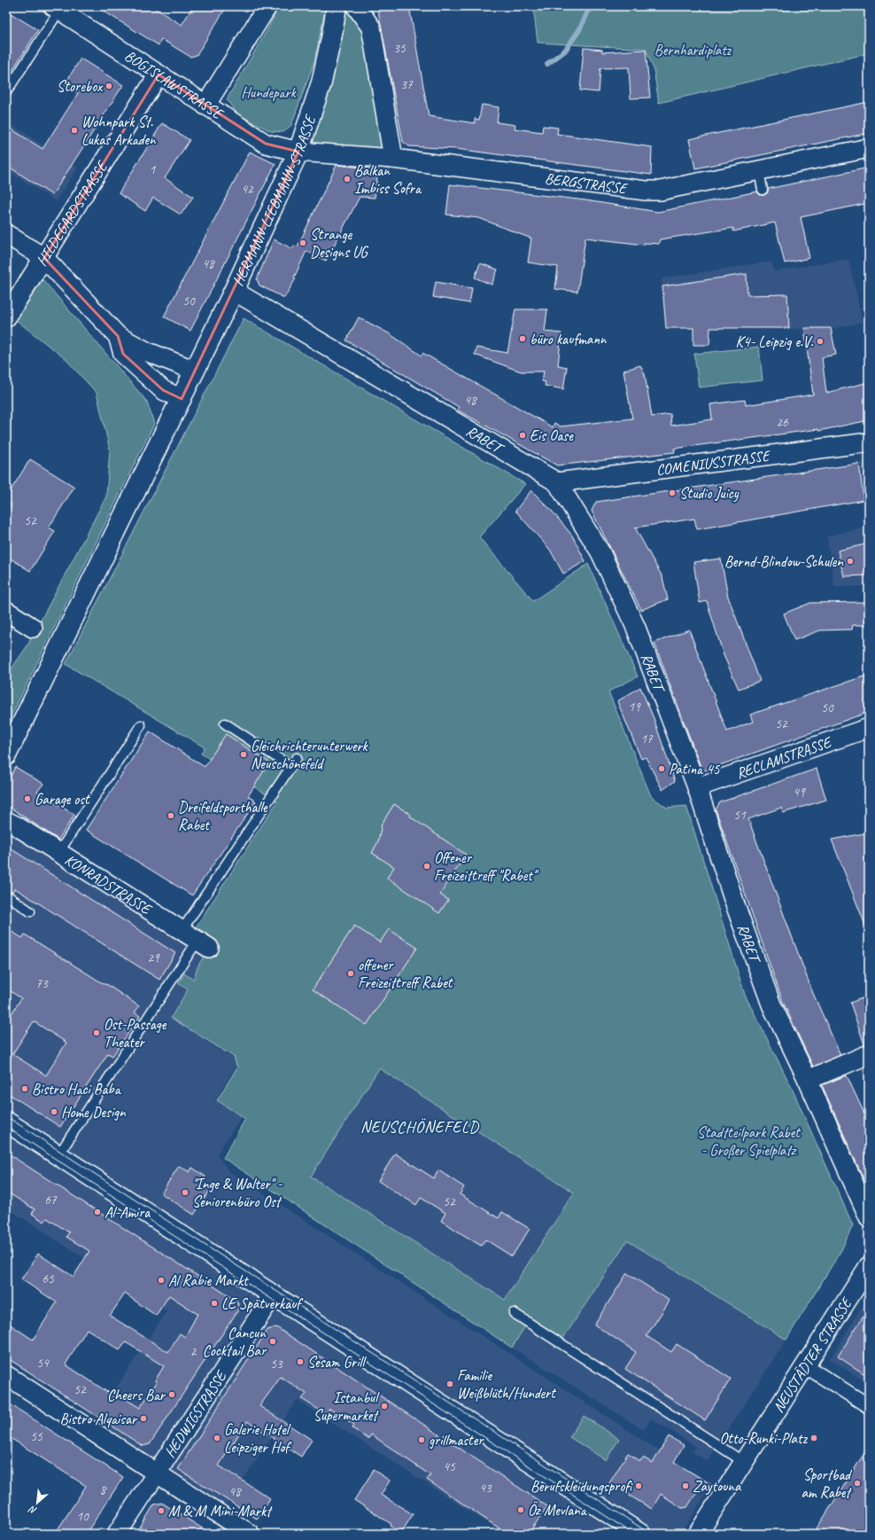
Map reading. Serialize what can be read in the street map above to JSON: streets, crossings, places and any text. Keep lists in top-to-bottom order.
{
  "streets": {
    "street": [
      "BOGISLAWSTRASSE",
      "BERGSTRASSE",
      "HERMANN-LIEBMANN-STRASSE",
      "HILDEGARDSTRASSE",
      "RABET",
      "COMENIUSSTRASSE",
      "RECLAMSTRASSE",
      "KONRADSTRASSE",
      "NEUSTÄDTER STRASSE",
      "HEDWIGSTRASSE"
    ]
  },
  "crossings": [
    ["BOGISLAWSTRASSE", "BERGSTRASSE"],
    ["BOGISLAWSTRASSE", "HERMANN-LIEBMANN-STRASSE"],
    ["BOGISLAWSTRASSE", "HILDEGARDSTRASSE"],
    ["BERGSTRASSE", "HERMANN-LIEBMANN-STRASSE"],
    ["HERMANN-LIEBMANN-STRASSE", "RABET"],
    ["RABET", "COMENIUSSTRASSE"],
    ["RABET", "RECLAMSTRASSE"]
  ],
  "districts": ["NEUSCHÖNEFELD"],
  "parks": ["Bernhardiplatz", "Hundepark", "Stadtteilpark Rabet - Großer Spielplatz"],
  "places": [
    "Storebox",
    "Wohnpark St. Lukas Arkaden",
    "Balkan Imbiss Sofra",
    "Strange Designs UG",
    "büro kaufmann",
    "K4- Leipzig e.V.",
    "Eis Oase",
    "Studio Juicy",
    "Bernd-Blindow-Schulen",
    "Gleichrichterunterwerk Neuschönefeld",
    "Patina 45",
    "Garage ost",
    "Dreifeldsporthalle Rabet",
    "Offener Freizeittreff \"Rabet\"",
    "offener Freizeittreff Rabet",
    "Ost-Passage Theater",
    "Bistro Haci Baba",
    "Home Design",
    "\"Inge & Walter\" - Seniorenbüro Ost",
    "Al-Amira",
    "Al Rabie Markt",
    "LE Spätverkauf",
    "Cancun Cocktail Bar",
    "Sesam Grill",
    "Familie Weißblüth/Hundert",
    "Cheers Bar",
    "Istanbul Supermarket",
    "Bistro Alqaisar",
    "Galerie Hotel Leipziger Hof",
    "Otto-Runki-Platz",
    "grillmaster",
    "Sportbad am Rabet",
    "Berufskleidungsprofi",
    "Zaytouna",
    "Öz Mevlana",
    "M & M Mini-Markt"
  ],
  "house_numbers": [
    "35",
    "37",
    "1",
    "42",
    "48",
    "50",
    "48",
    "26",
    "52",
    "19",
    "50",
    "52",
    "17",
    "49",
    "51",
    "29",
    "73",
    "67",
    "52",
    "65",
    "2",
    "54",
    "53",
    "52",
    "55",
    "45",
    "43",
    "8",
    "48",
    "10"
  ],
  "north": "bottom left"
}
